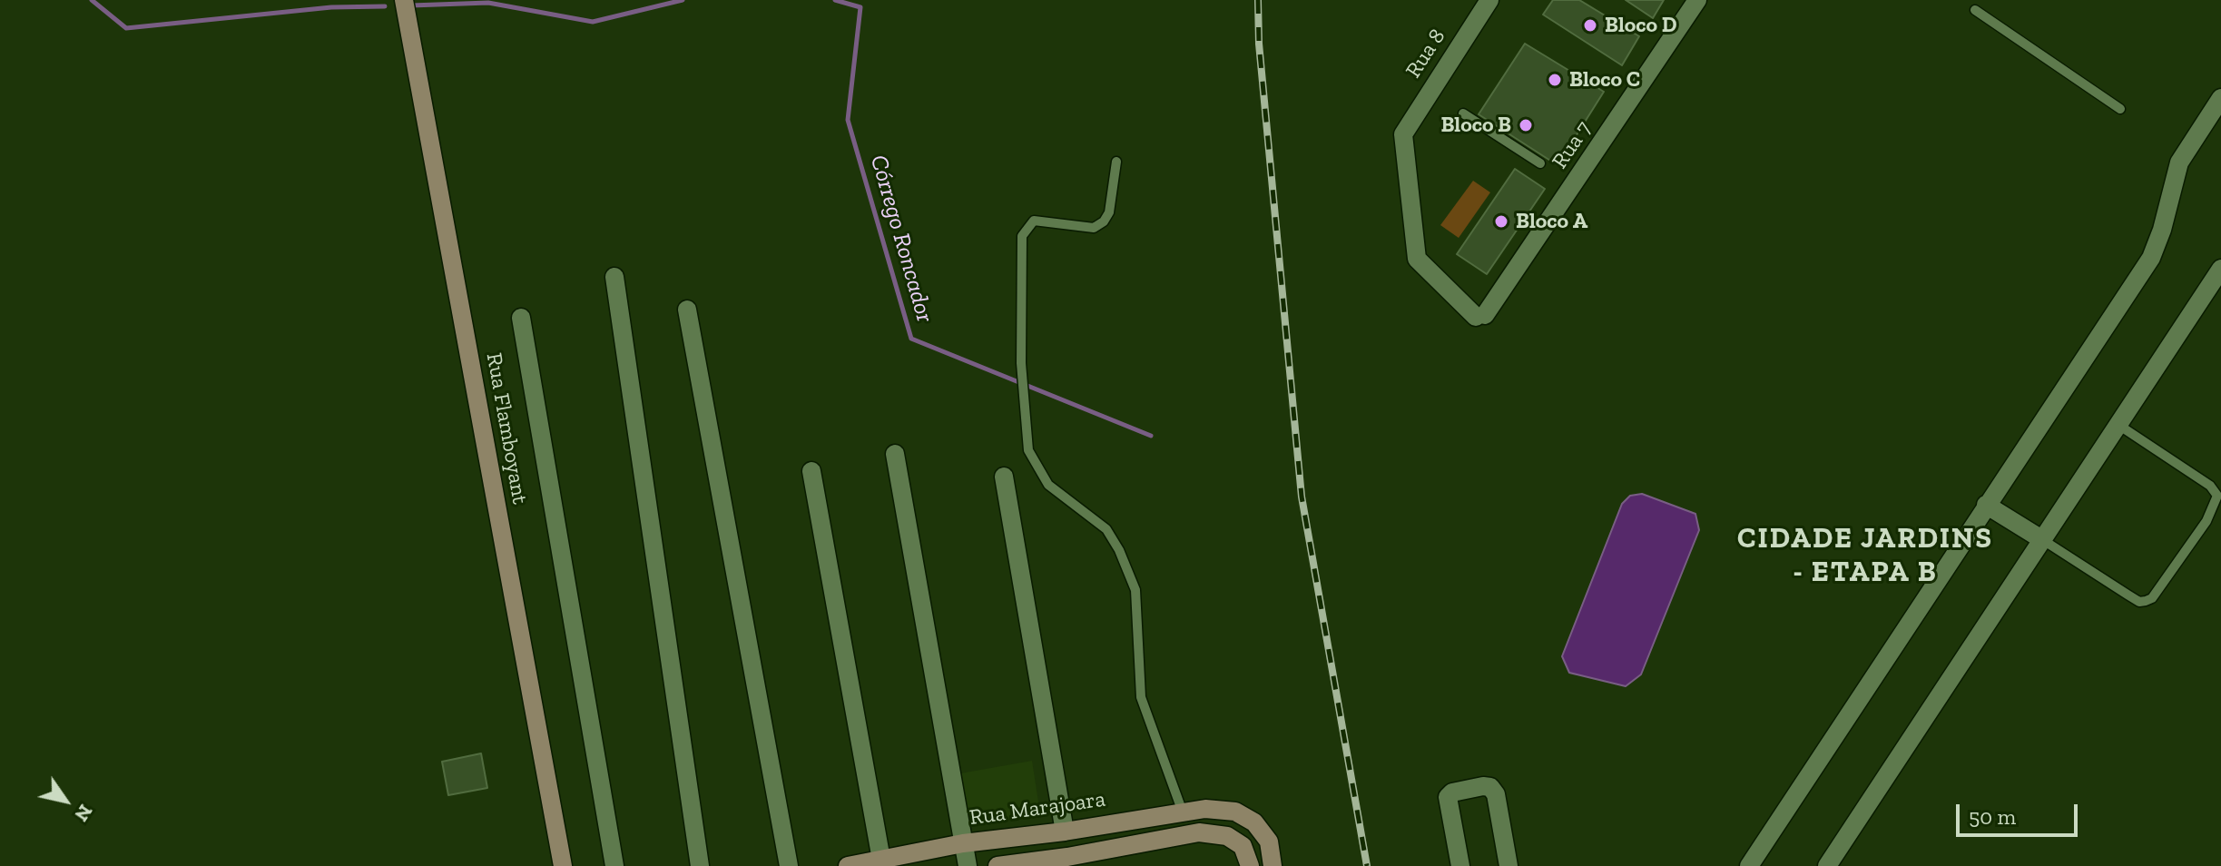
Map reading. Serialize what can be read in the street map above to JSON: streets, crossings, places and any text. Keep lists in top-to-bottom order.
{
  "streets": {
    "street": [
      "Rua 8",
      "Rua 7",
      "Rua Flamboyant",
      "Rua Marajoara"
    ]
  },
  "crossings": [
    ["Rua 8", "Rua 7"]
  ],
  "districts": ["CIDADE JARDINS - ETAPA B"],
  "water": ["Córrego Roncador"],
  "places": [
    "Bloco D",
    "Bloco C",
    "Bloco B",
    "Bloco A"
  ],
  "scale_bar": "50 m",
  "north": "bottom right"
}
